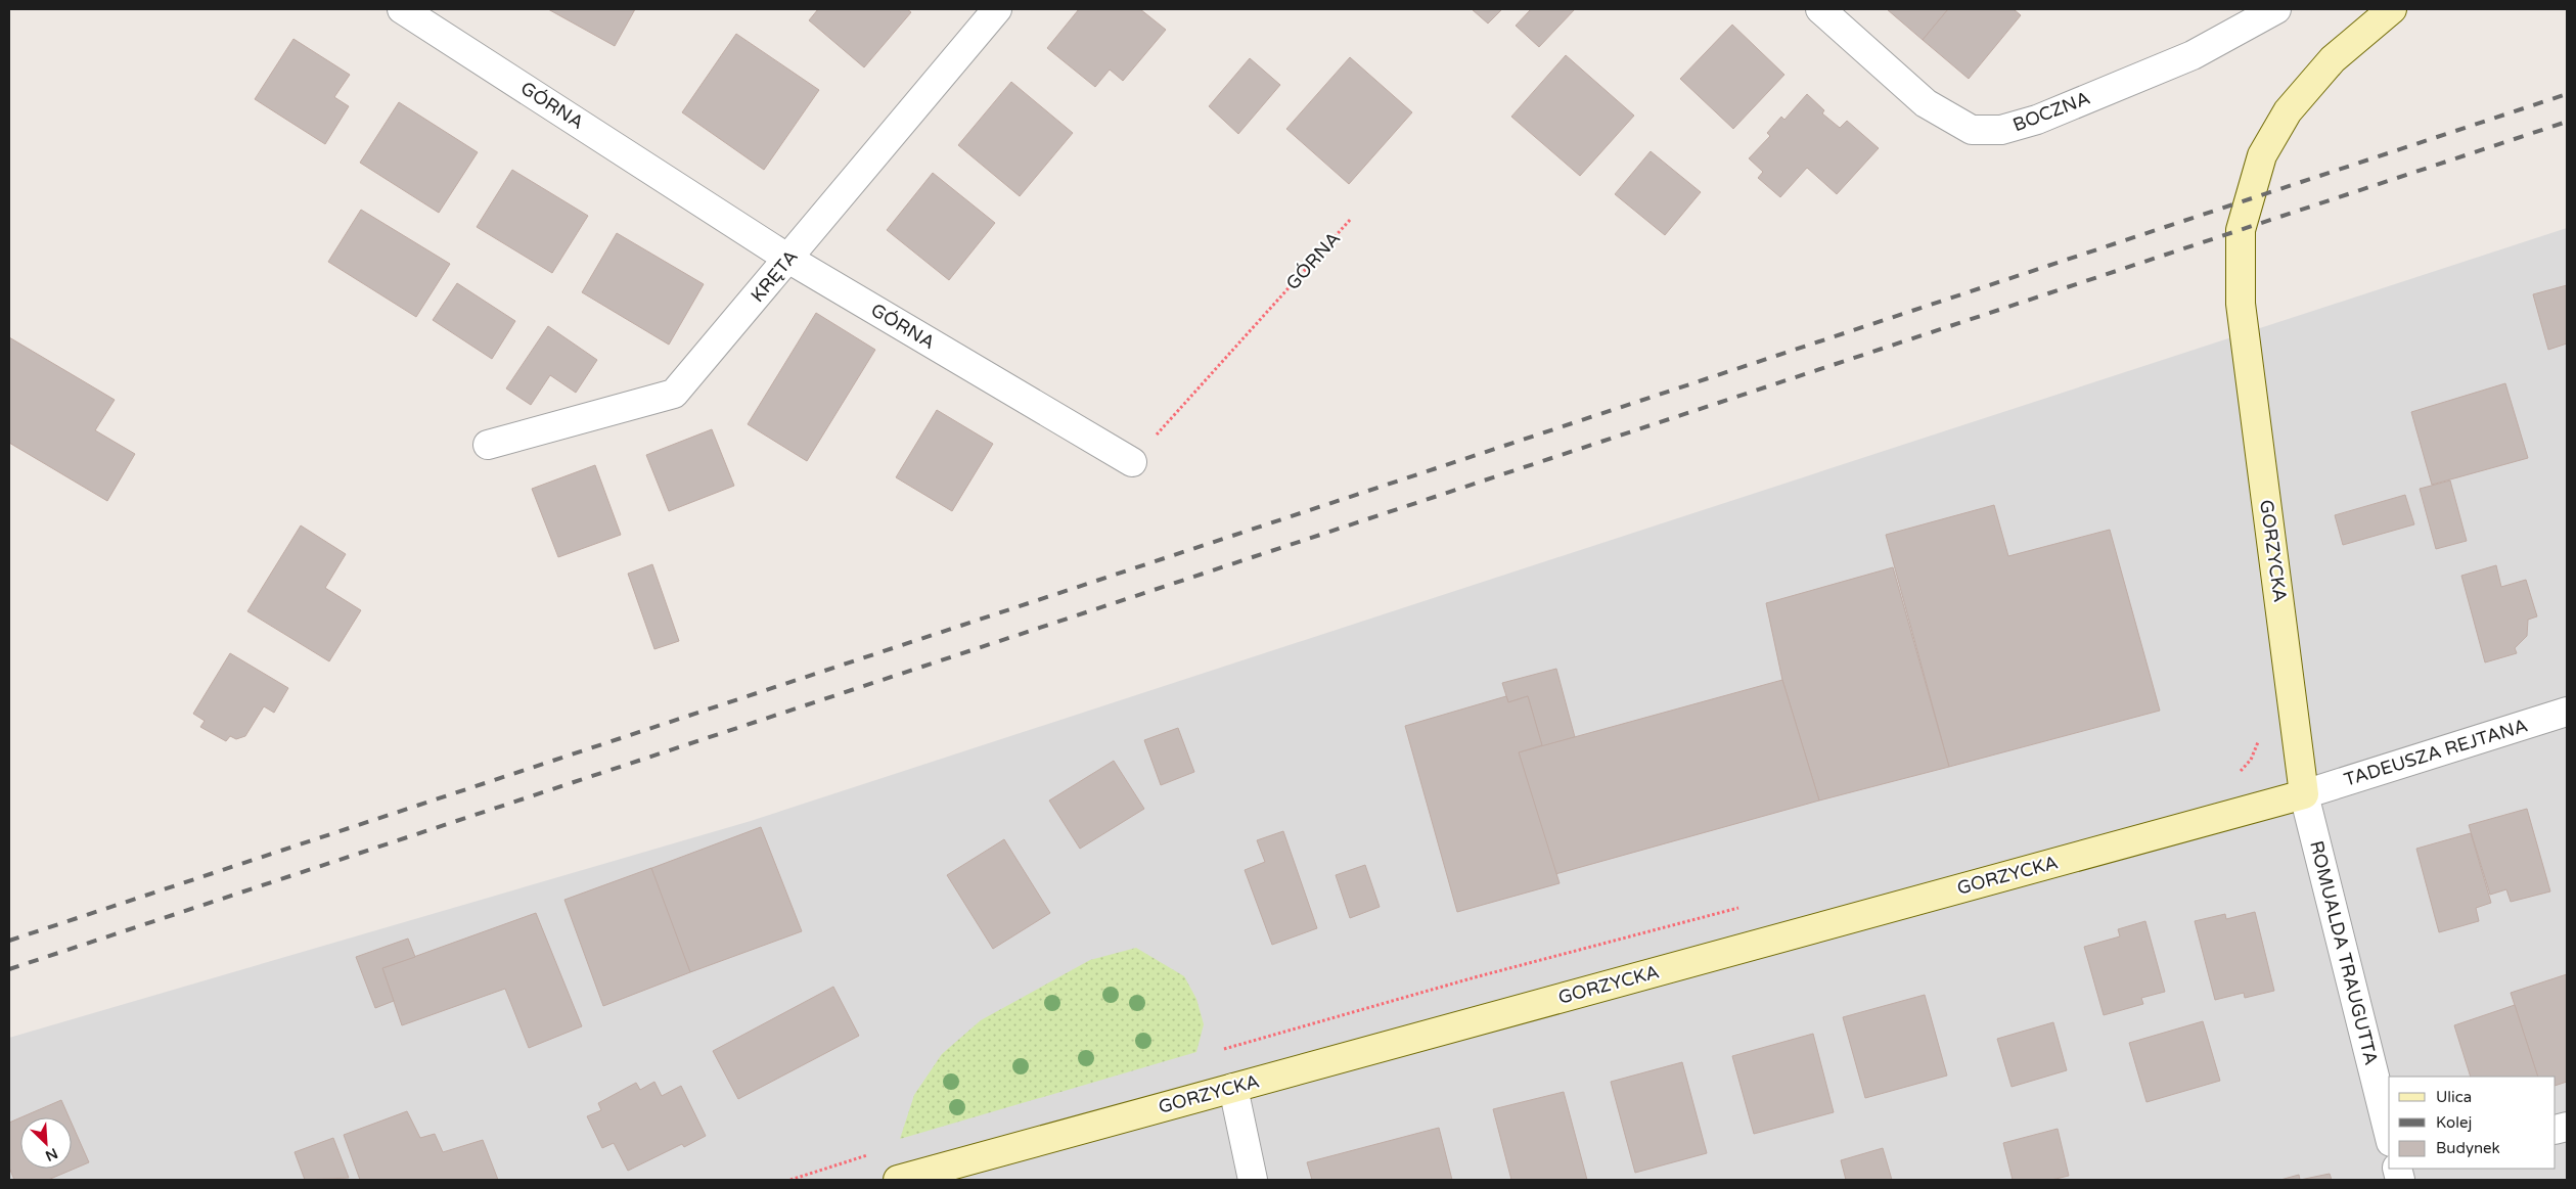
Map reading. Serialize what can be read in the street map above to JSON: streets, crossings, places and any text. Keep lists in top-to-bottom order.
{
  "streets": {
    "street": [
      "GÓRNA",
      "BOCZNA",
      "KRĘTA",
      "GORZYCKA",
      "TADEUSZA REJTANA",
      "ROMUALDA TRAUGUTTA"
    ]
  },
  "crossings": [
    ["GÓRNA", "KRĘTA"],
    ["GORZYCKA", "TADEUSZA REJTANA"],
    ["GORZYCKA", "ROMUALDA TRAUGUTTA"],
    ["TADEUSZA REJTANA", "ROMUALDA TRAUGUTTA"]
  ],
  "legend": ["Ulica", "Kolej", "Budynek"],
  "north": "bottom right"
}
